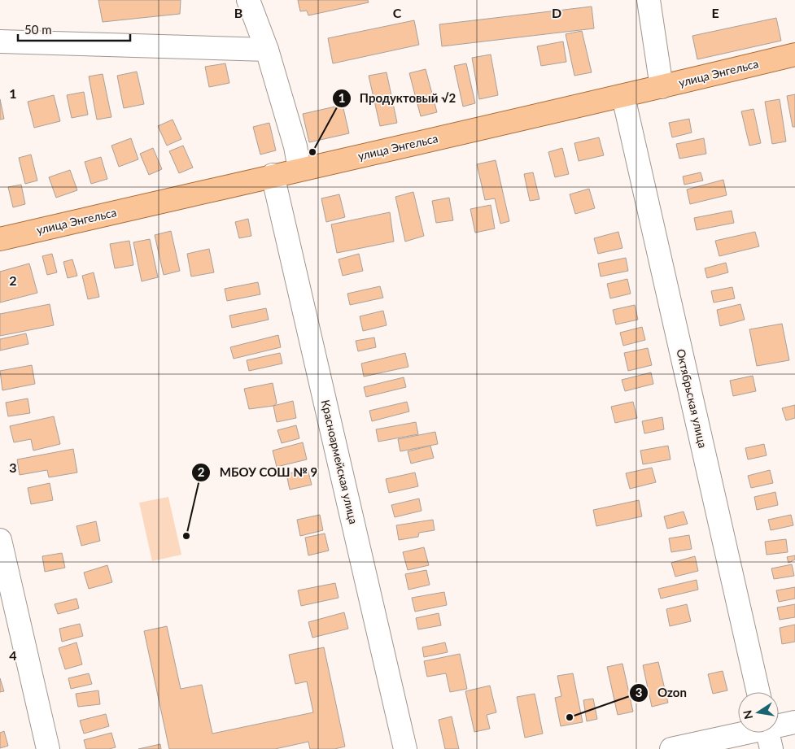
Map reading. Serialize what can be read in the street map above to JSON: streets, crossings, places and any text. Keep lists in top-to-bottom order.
{
  "streets": {
    "main road": ["улица Энгельса"],
    "street": ["Октябрьская улица", "Красноармейская улица"]
  },
  "crossings": [
    ["улица Энгельса", "Октябрьская улица"],
    ["улица Энгельса", "Красноармейская улица"]
  ],
  "places": ["Продуктовый √2", "МБОУ СОШ № 9", "Ozon"],
  "scale_bar": "50 m",
  "north": "left",
  "grid": {
    "columns": [
      "B",
      "C",
      "D",
      "E"
    ],
    "rows": [
      "1",
      "2",
      "3",
      "4"
    ]
  }
}
